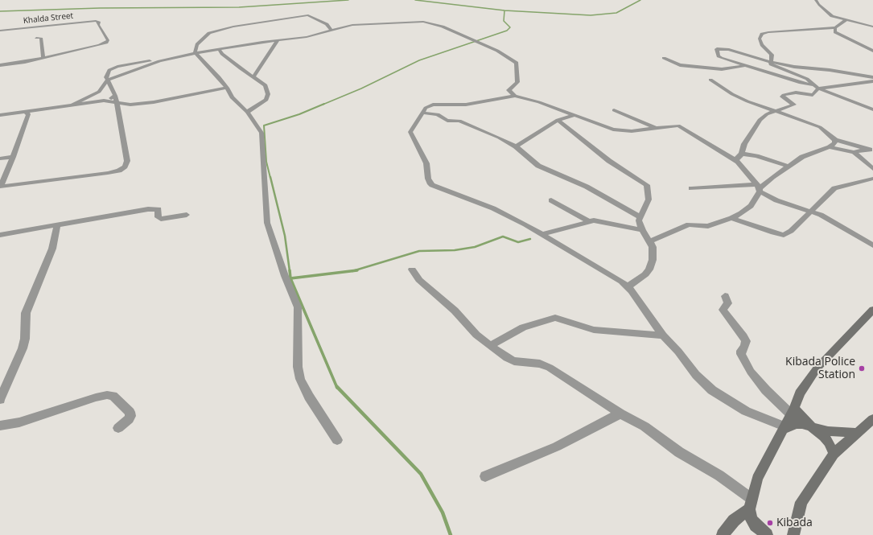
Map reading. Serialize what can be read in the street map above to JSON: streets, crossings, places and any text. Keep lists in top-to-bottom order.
{
  "streets": {
    "street": ["Khalda Street"]
  },
  "places": ["Kibada Police Station", "Kibada"]
}
